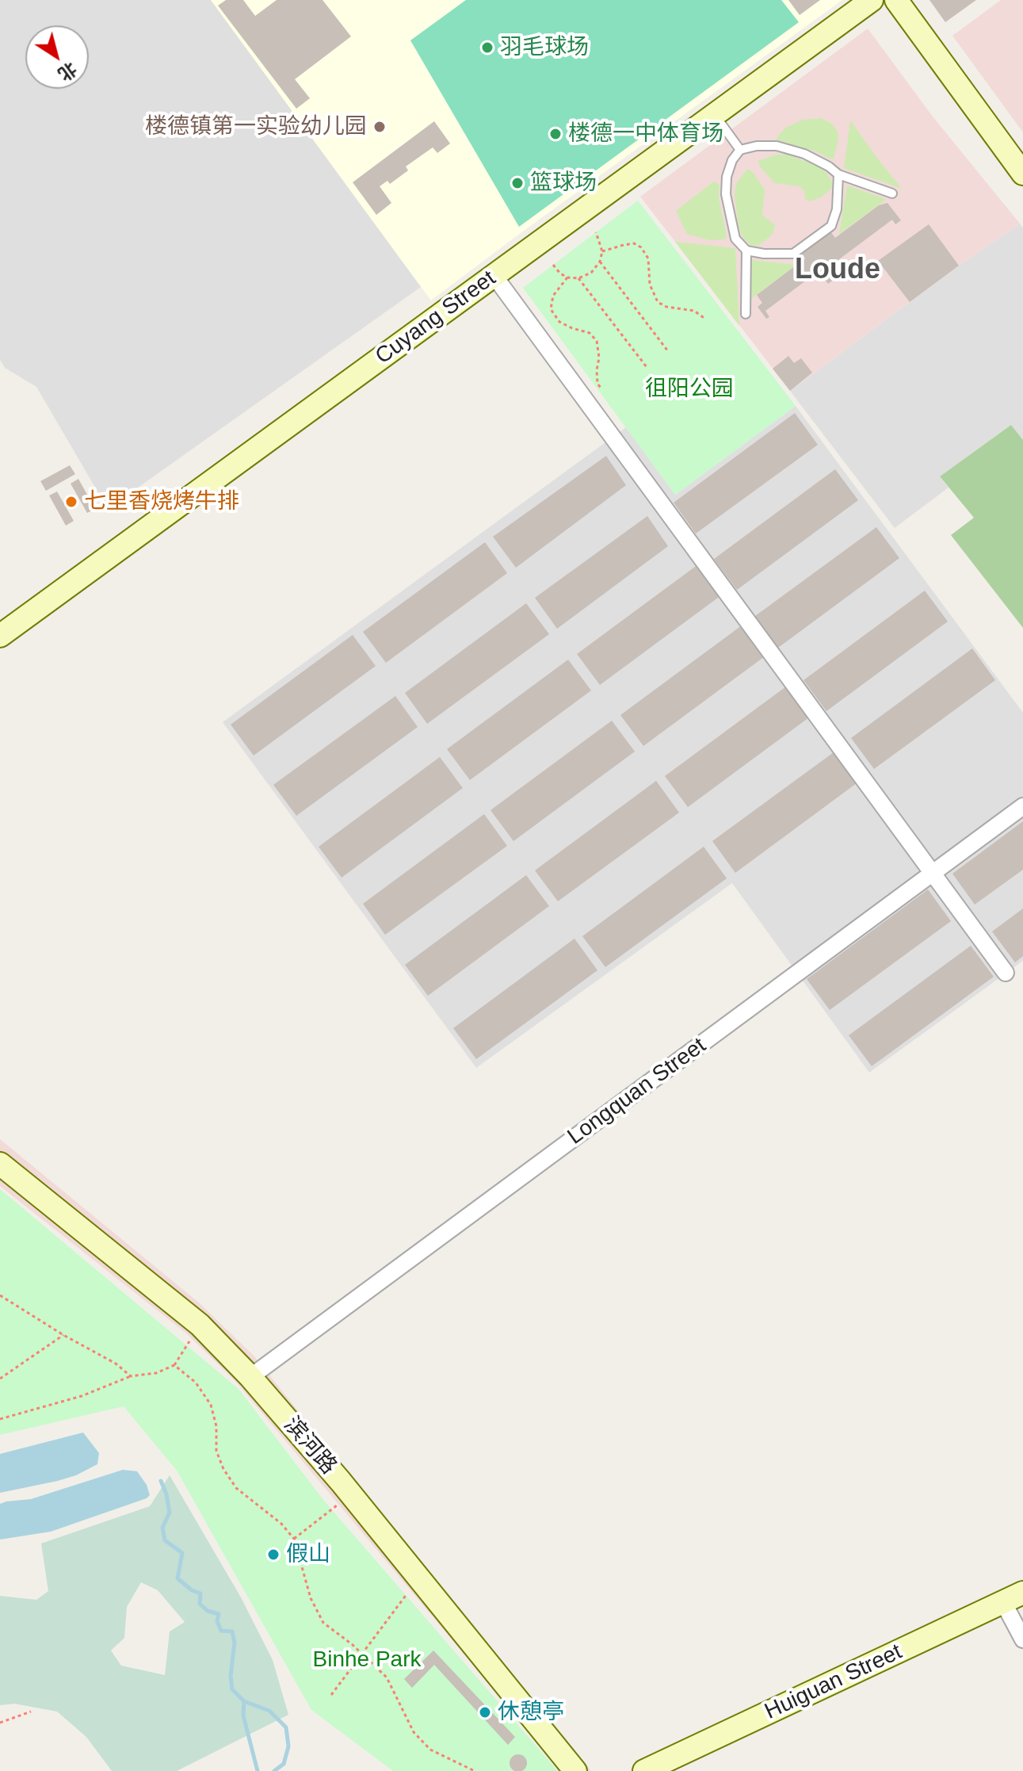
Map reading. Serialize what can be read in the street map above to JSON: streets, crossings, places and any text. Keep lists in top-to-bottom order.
{
  "streets": {
    "street": [
      "Cuyang Street",
      "Longquan Street",
      "滨河路",
      "Huiguan Street"
    ]
  },
  "crossings": [
    ["Longquan Street", "滨河路"]
  ],
  "districts": ["Loude"],
  "parks": ["徂阳公园", "Binhe Park"],
  "places": [
    "羽毛球场",
    "楼德镇第一实验幼儿园",
    "楼德一中体育场",
    "篮球场",
    "七里香烧烤牛排",
    "假山",
    "休憩亭"
  ],
  "north": "bottom right"
}
